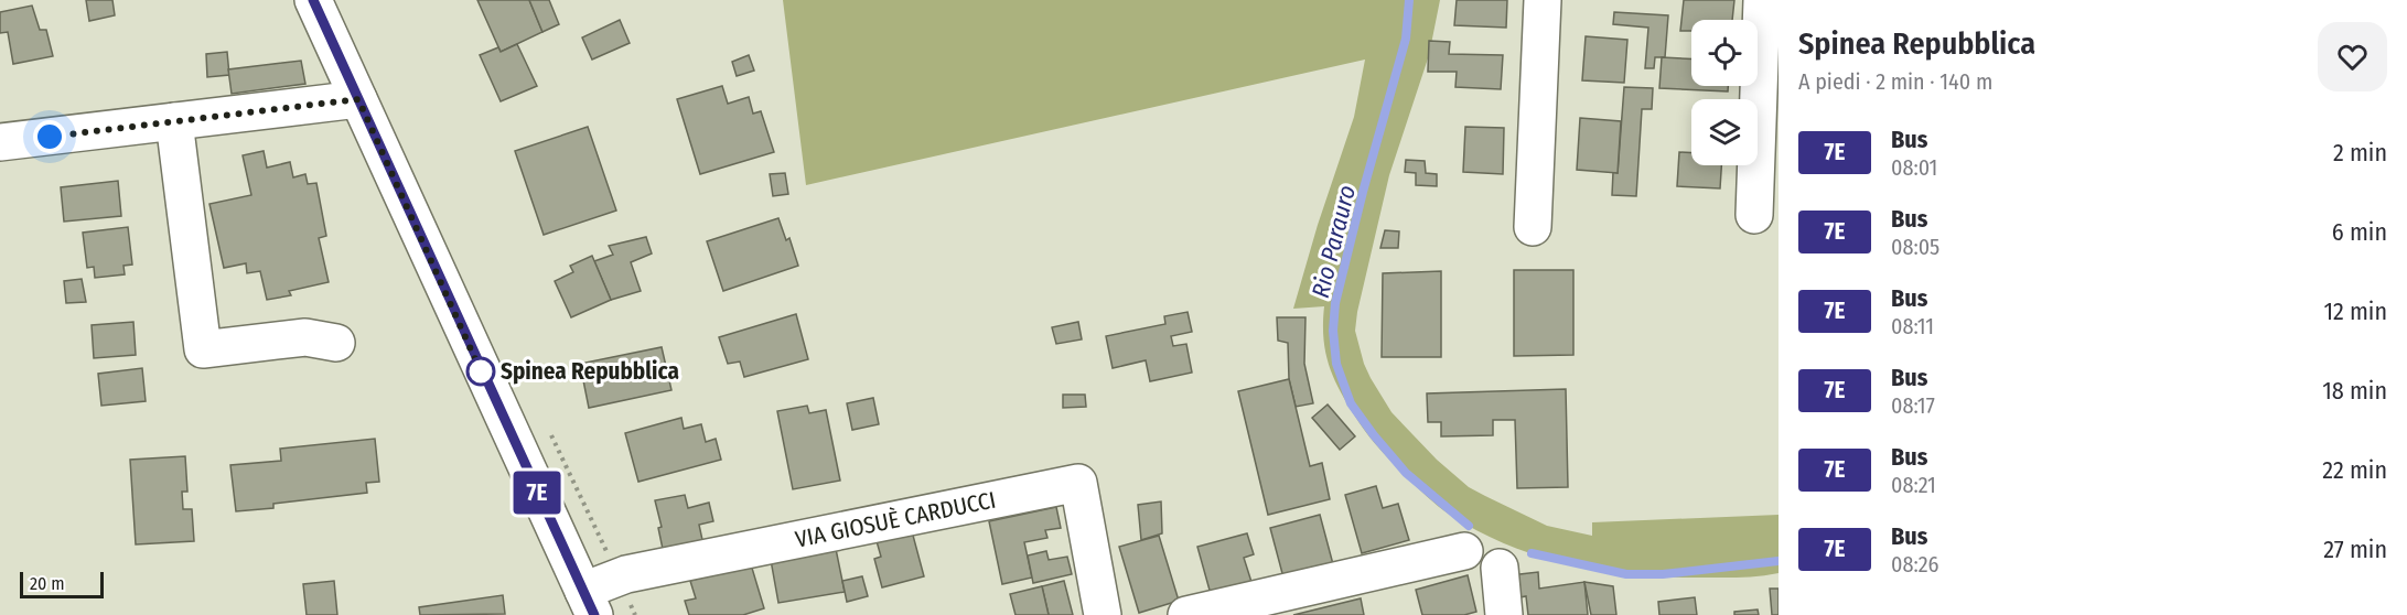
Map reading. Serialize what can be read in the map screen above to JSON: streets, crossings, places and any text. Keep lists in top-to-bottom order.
{
  "streets": {
    "street": ["VIA GIOSUÈ CARDUCCI"]
  },
  "water": ["Rio Parauro"],
  "places": ["Spinea Repubblica"],
  "lines": ["bus line 7E"],
  "scale_bar": "20 m",
  "page": {
    "on_map": "7E",
    "heading": ["Spinea Repubblica", "A piedi · 2 min · 140 m"],
    "list": [
      {
        "mark": "7E",
        "name": "Bus",
        "note": "08:01",
        "value": "2 min"
      },
      {
        "mark": "7E",
        "name": "Bus",
        "note": "08:05",
        "value": "6 min"
      },
      {
        "mark": "7E",
        "name": "Bus",
        "note": "08:11",
        "value": "12 min"
      },
      {
        "mark": "7E",
        "name": "Bus",
        "note": "08:17",
        "value": "18 min"
      },
      {
        "mark": "7E",
        "name": "Bus",
        "note": "08:21",
        "value": "22 min"
      },
      {
        "mark": "7E",
        "name": "Bus",
        "note": "08:26",
        "value": "27 min"
      }
    ],
    "scale": "20 m"
  }
}
